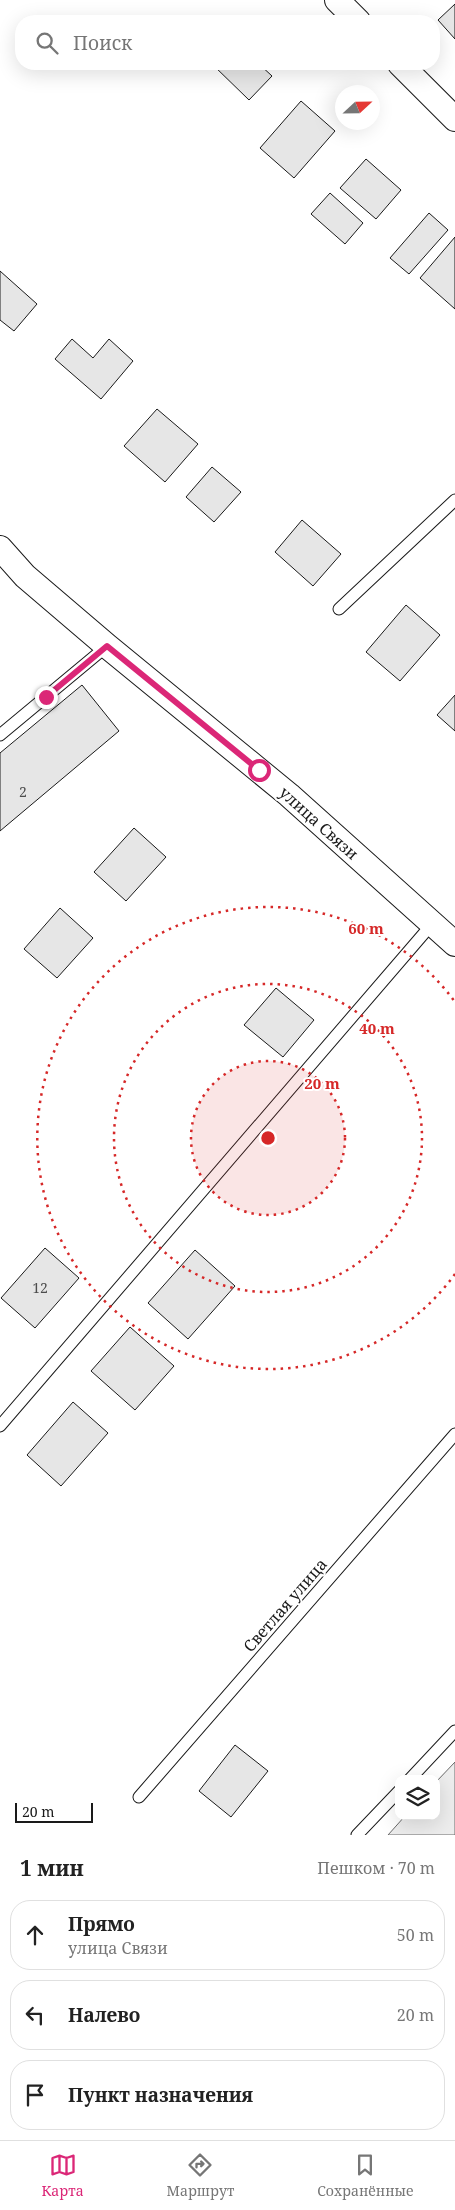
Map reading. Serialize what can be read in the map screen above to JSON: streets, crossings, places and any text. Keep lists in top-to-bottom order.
{
  "streets": {
    "street": ["улица Связи"],
    "lane": ["Светлая улица"]
  },
  "house_numbers": ["2", "12"],
  "scale_bar": "20 m",
  "north": "right",
  "page": {
    "search": "Поиск",
    "scale": "20 m",
    "heading": ["1 мин", "Пешком · 70 m"],
    "list": [
      ["Прямо", "улица Связи", "50 m"],
      ["Налево", "20 m"],
      "Пункт назначения"
    ],
    "nav": ["Карта", "Маршрут", "Сохранённые"]
  },
  "rings": ["60 m", "40 m", "20 m"]
}
